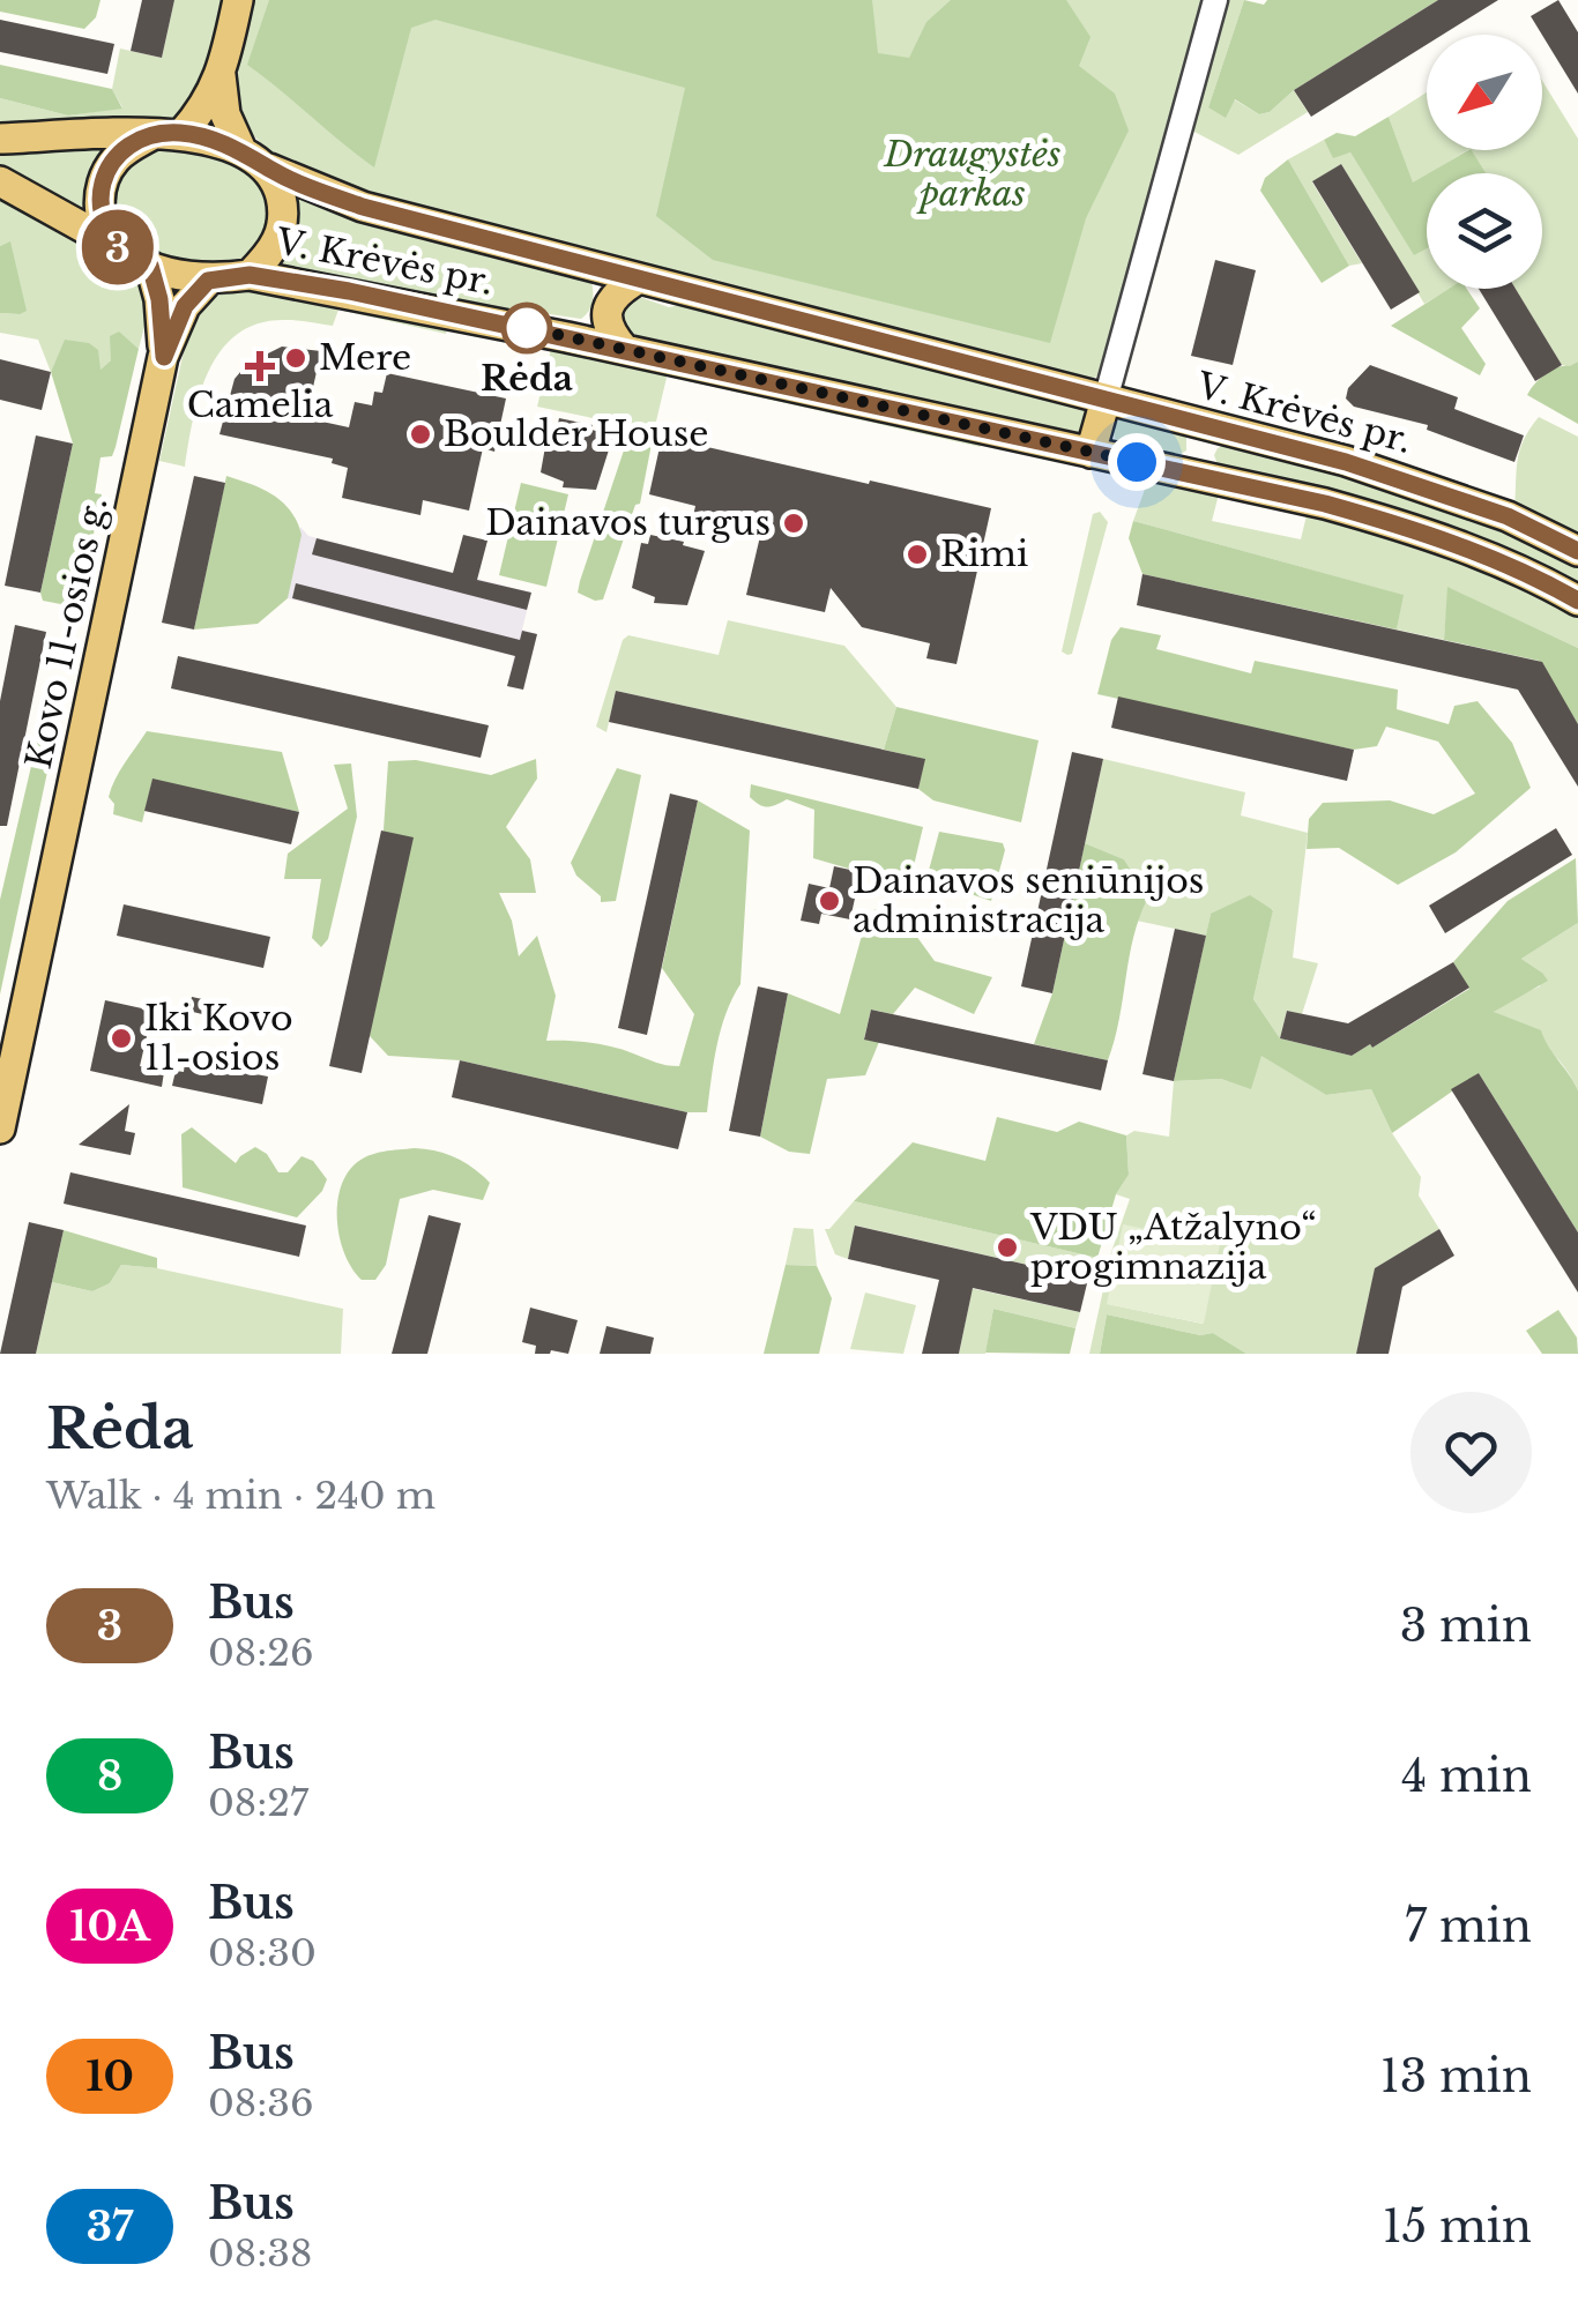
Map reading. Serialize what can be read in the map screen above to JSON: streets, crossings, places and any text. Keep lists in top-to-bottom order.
{
  "streets": {
    "main road": ["V. Krėvės pr.", "Kovo 11-osios g."]
  },
  "crossings": [
    ["V. Krėvės pr.", "Kovo 11-osios g."]
  ],
  "parks": ["Draugystės parkas"],
  "places": {
    "other": [
      "Rėda",
      "Mere",
      "Boulder House",
      "Dainavos turgus",
      "Rimi",
      "Dainavos seniūnijos administracija",
      "Iki Kovo 11-osios",
      "VDU „Atžalyno“ progimnazija"
    ],
    "health": ["Camelia"]
  },
  "lines": ["bus line 3"],
  "north": "bottom left",
  "page": {
    "on_map": "3",
    "heading": ["Rėda", "Walk · 4 min · 240 m"],
    "list": [
      {
        "mark": "3",
        "name": "Bus",
        "note": "08:26",
        "value": "3 min"
      },
      {
        "mark": "8",
        "name": "Bus",
        "note": "08:27",
        "value": "4 min"
      },
      {
        "mark": "10A",
        "name": "Bus",
        "note": "08:30",
        "value": "7 min"
      },
      {
        "mark": "10",
        "name": "Bus",
        "note": "08:36",
        "value": "13 min"
      },
      {
        "mark": "37",
        "name": "Bus",
        "note": "08:38",
        "value": "15 min"
      }
    ]
  }
}
